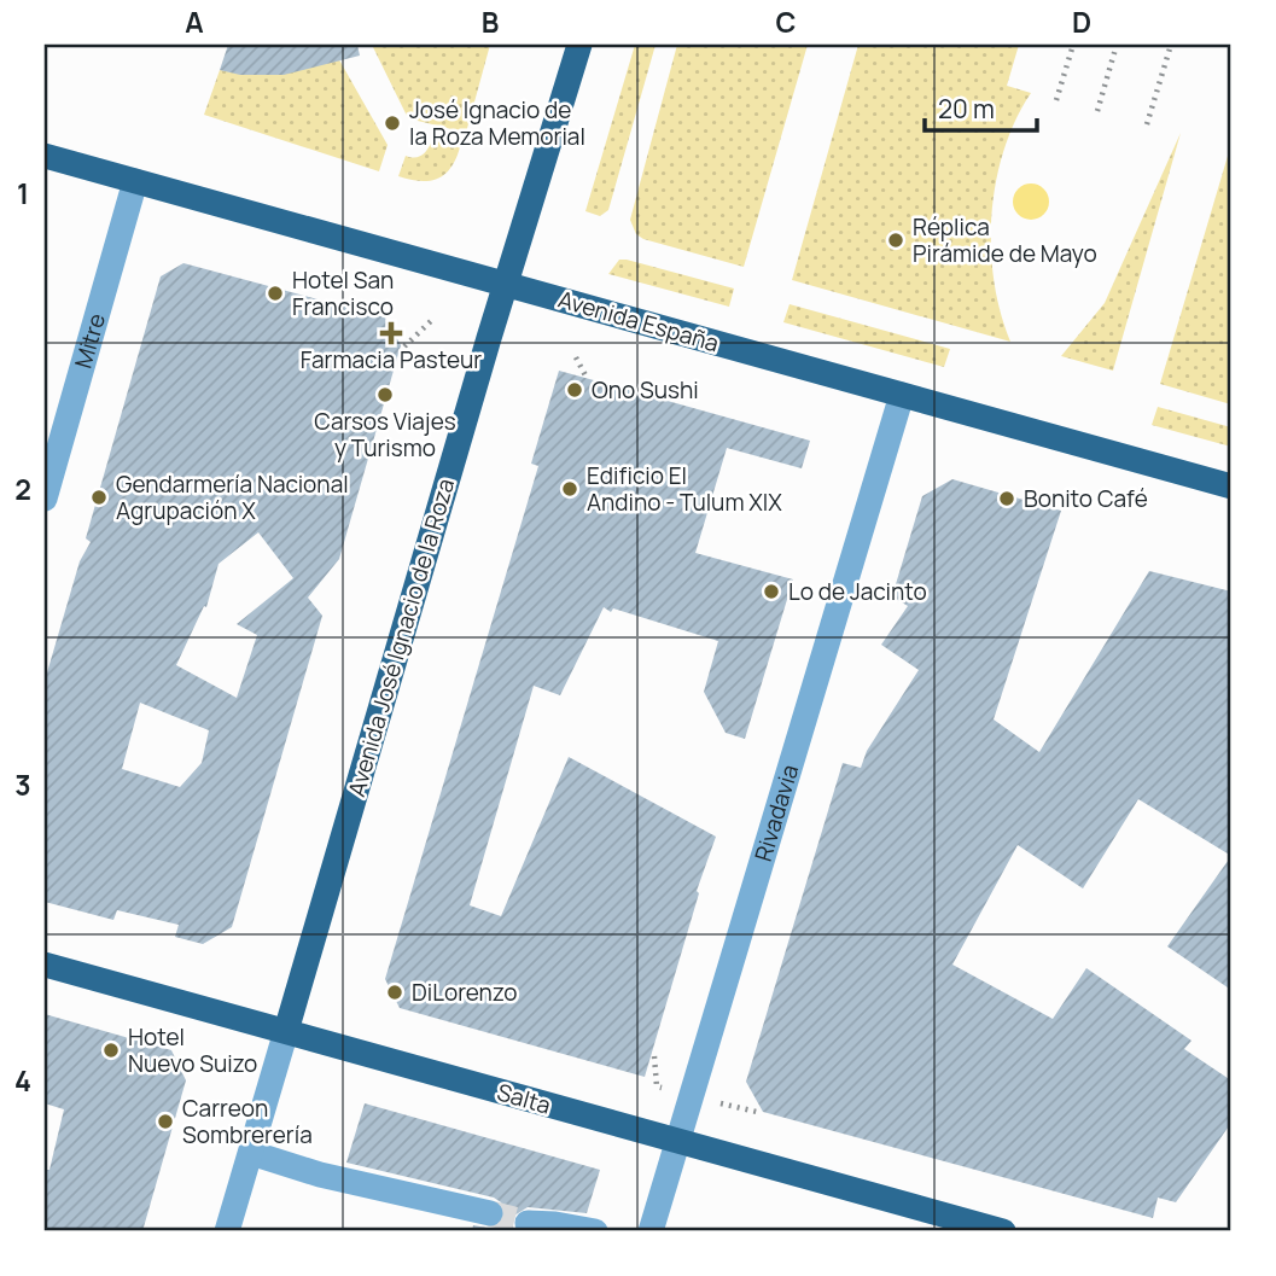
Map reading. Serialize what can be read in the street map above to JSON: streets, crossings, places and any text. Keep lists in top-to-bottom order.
{
  "streets": {
    "main road": ["Avenida España", "Avenida José Ignacio de la Roza", "Salta"],
    "street": ["Mitre", "Rivadavia"]
  },
  "crossings": [
    ["Avenida España", "Mitre"],
    ["Avenida España", "Avenida José Ignacio de la Roza"],
    ["Avenida España", "Rivadavia"],
    ["Avenida José Ignacio de la Roza", "Salta"],
    ["Rivadavia", "Salta"]
  ],
  "places": {
    "other": [
      "José Ignacio de la Roza Memorial",
      "Réplica Pirámide de Mayo",
      "Hotel San Francisco",
      "Ono Sushi",
      "Carsos Viajes y Turismo",
      "Edificio El Andino - Tulum XIX",
      "Gendarmería Nacional Agrupación X",
      "Bonito Café",
      "Lo de Jacinto",
      "DiLorenzo",
      "Hotel Nuevo Suizo",
      "Carreon Sombrerería"
    ],
    "health": ["Farmacia Pasteur"]
  },
  "scale_bar": "20 m",
  "grid": {
    "columns": [
      "A",
      "B",
      "C",
      "D"
    ],
    "rows": [
      "1",
      "2",
      "3",
      "4"
    ]
  }
}
